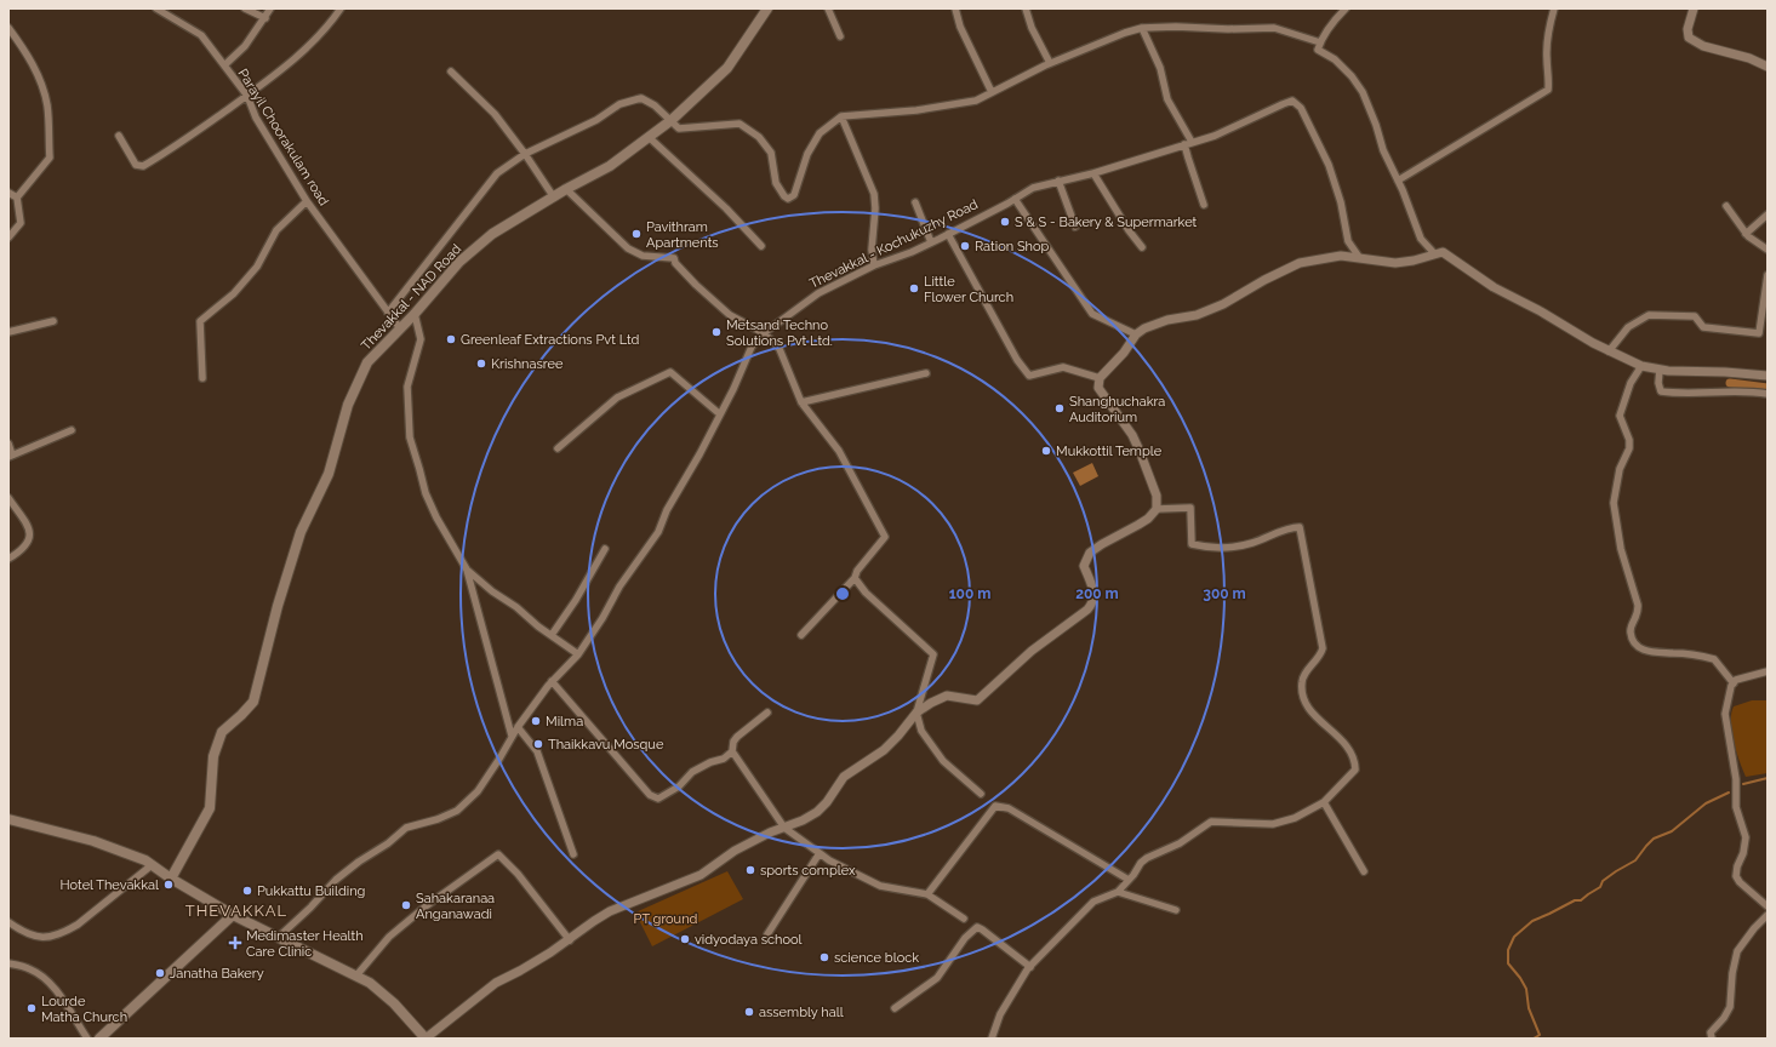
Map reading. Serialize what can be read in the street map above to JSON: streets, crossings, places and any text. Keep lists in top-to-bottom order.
{
  "streets": {
    "main road": ["Thevakkal - NAD Road"],
    "street": ["Parayil Choorakulam road", "Thevakkal - Kochukuzhy Road"]
  },
  "crossings": [
    ["Parayil Choorakulam road", "Thevakkal - NAD Road"]
  ],
  "districts": ["THEVAKKAL"],
  "parks": ["PT ground"],
  "places": {
    "other": [
      "S & S - Bakery & Supermarket",
      "Pavithram Apartments",
      "Ration Shop",
      "Little Flower Church",
      "Metsand Techno Solutions Pvt Ltd.",
      "Greenleaf Extractions Pvt Ltd",
      "Krishnasree",
      "Shanghuchakra Auditorium",
      "Mukkottil Temple",
      "Milma",
      "Thaikkavu Mosque",
      "sports complex",
      "Hotel Thevakkal",
      "Pukkattu Building",
      "Sahakaranaa Anganawadi",
      "vidyodaya school",
      "science block",
      "Janatha Bakery",
      "Lourde Matha Church",
      "assembly hall"
    ],
    "health": ["Medimaster Health Care Clinic"]
  },
  "rings": ["100 m", "200 m", "300 m"]
}
